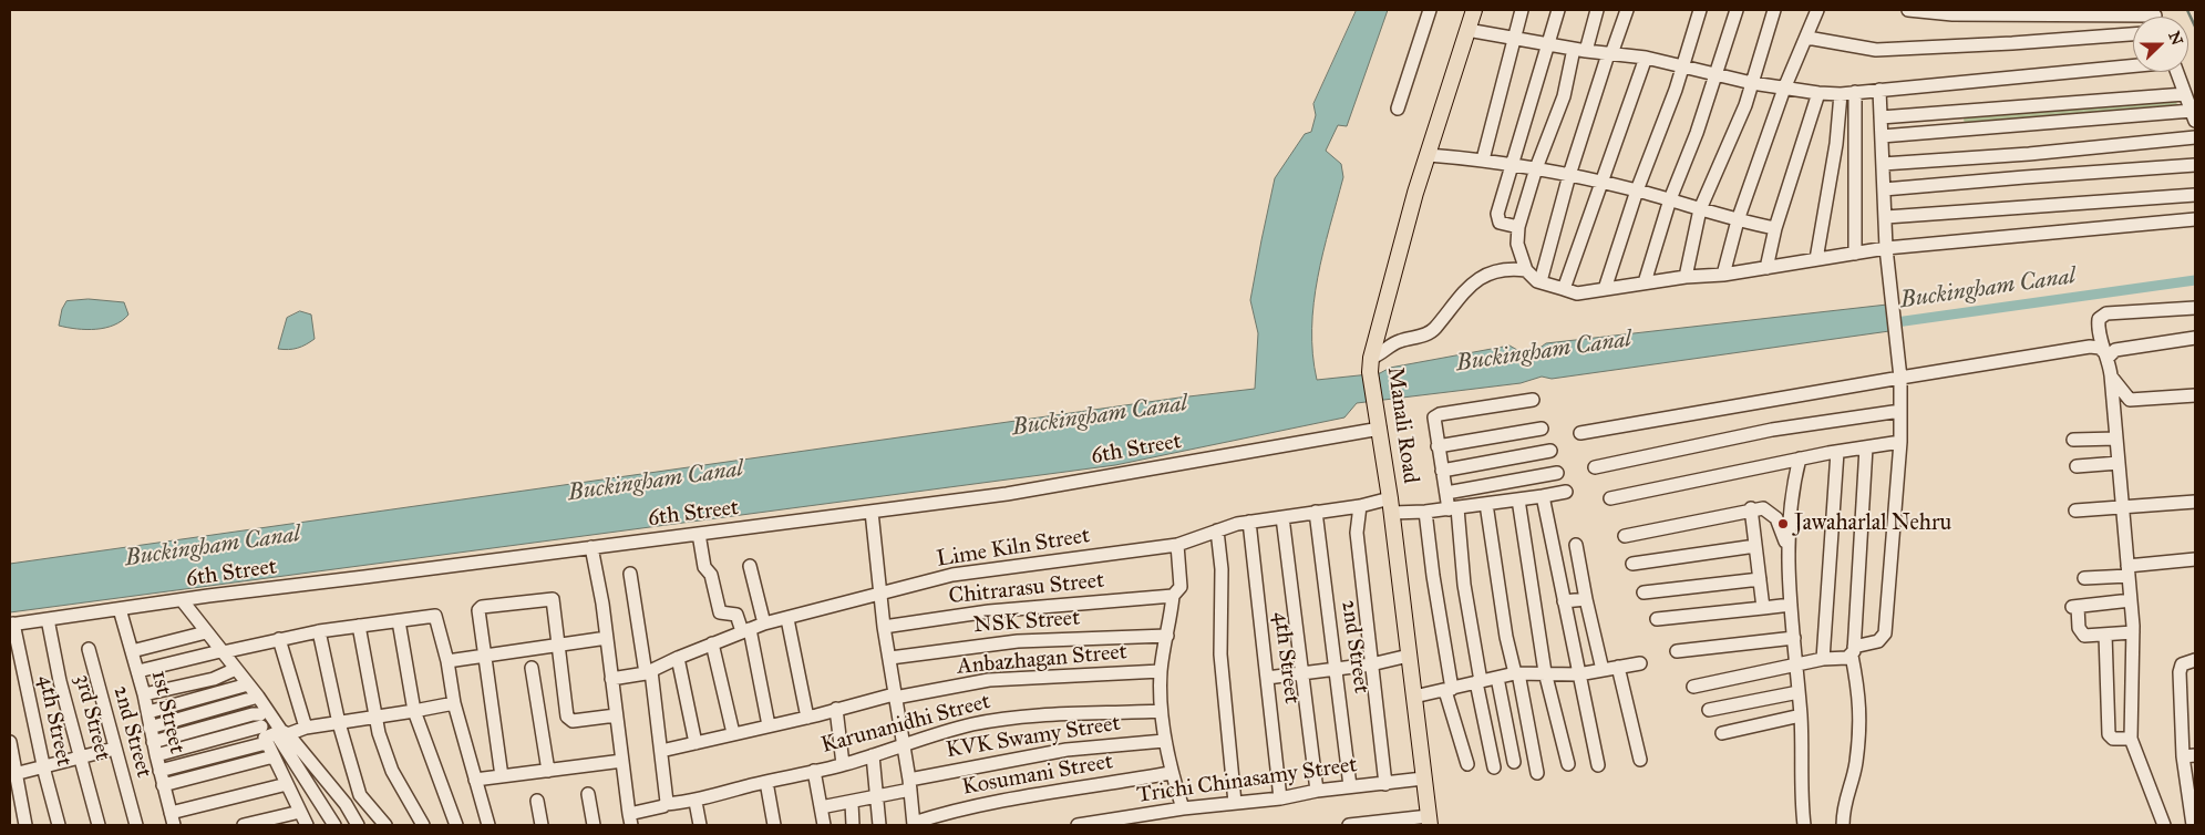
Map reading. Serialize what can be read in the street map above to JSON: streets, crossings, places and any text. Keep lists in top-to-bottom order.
{
  "streets": {
    "main road": ["Manali Road"],
    "street": [
      "6th Street",
      "Lime Kiln Street",
      "Chitrarasu Street",
      "NSK Street",
      "2nd Street",
      "4th Street",
      "Anbazhagan Street",
      "1st Street",
      "3rd Street",
      "Karunanidhi Street",
      "KVK Swamy Street",
      "Kosumani Street",
      "Trichi Chinasamy Street"
    ]
  },
  "crossings": [
    ["Manali Road", "6th Street"],
    ["Manali Road", "Lime Kiln Street"],
    ["Manali Road", "Trichi Chinasamy Street"],
    ["6th Street", "4th Street"],
    ["6th Street", "1st Street"],
    ["6th Street", "3rd Street"],
    ["Lime Kiln Street", "2nd Street"],
    ["Lime Kiln Street", "4th Street"],
    ["2nd Street", "Trichi Chinasamy Street"],
    ["4th Street", "Trichi Chinasamy Street"]
  ],
  "water": ["Buckingham Canal"],
  "places": ["Jawaharlal Nehru"],
  "north": "right"
}
